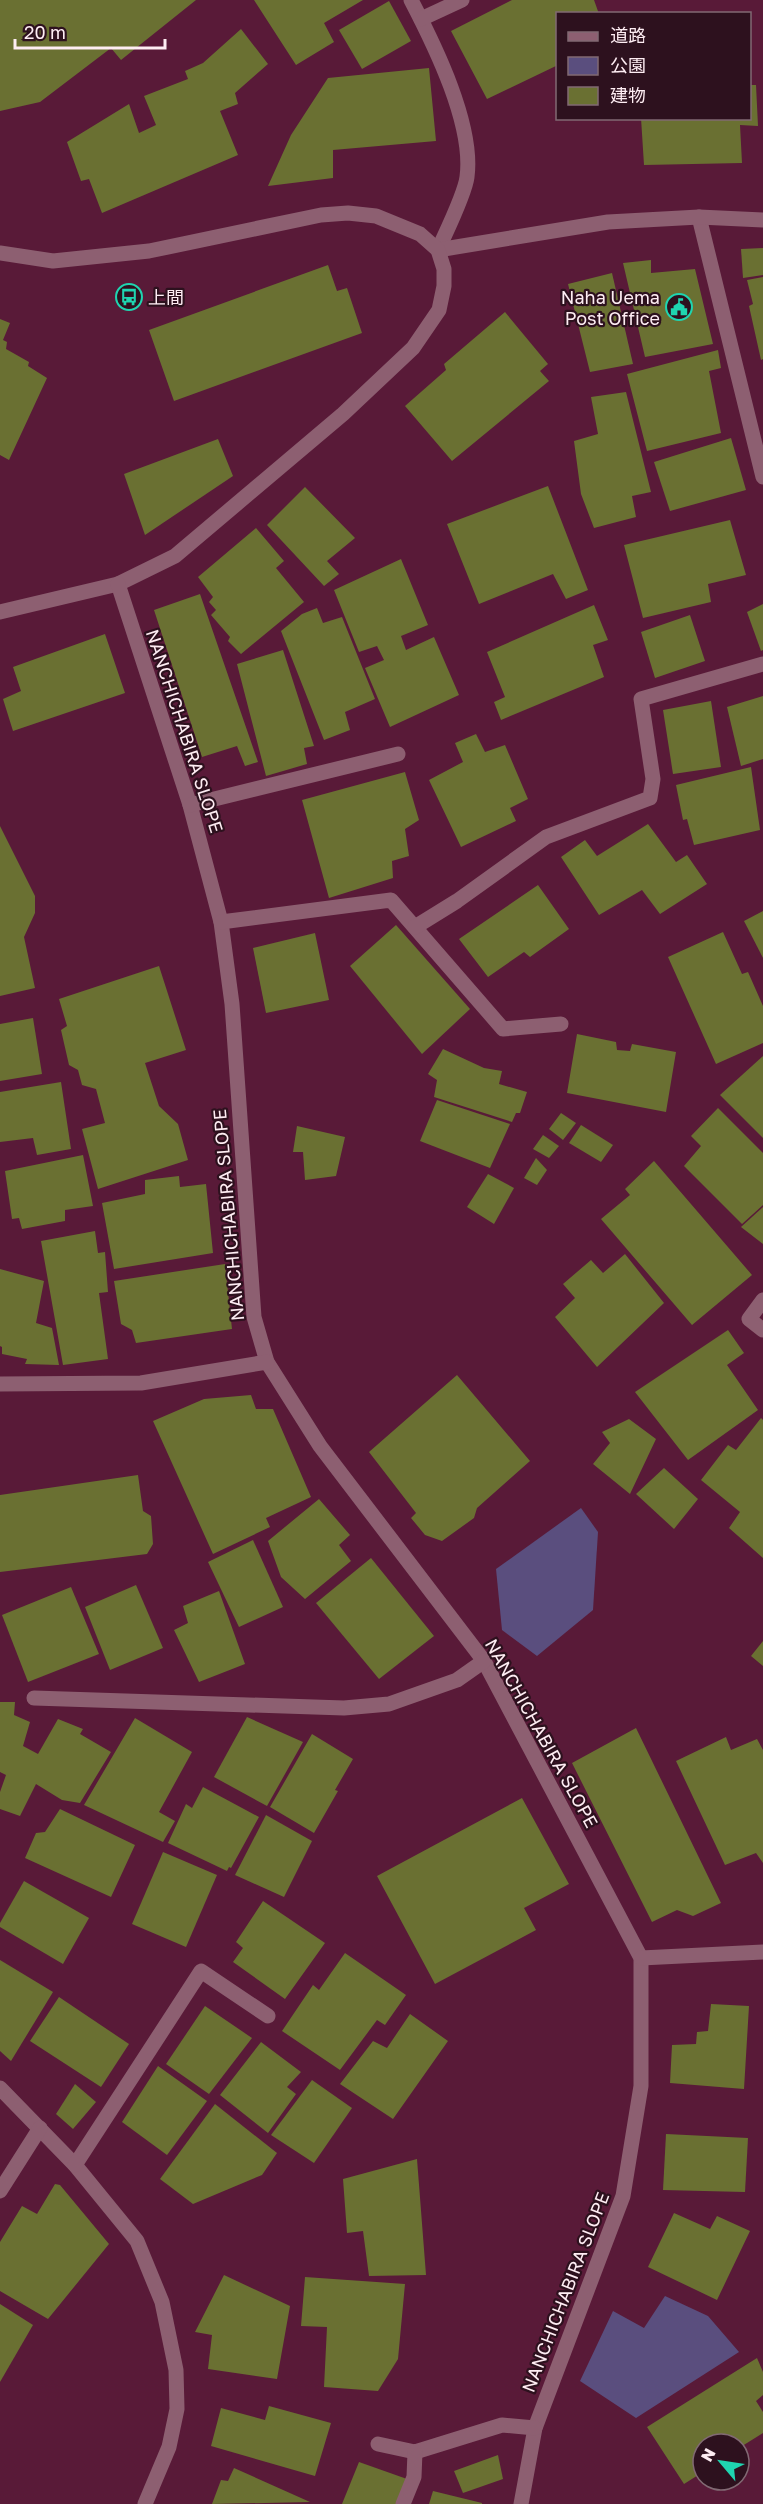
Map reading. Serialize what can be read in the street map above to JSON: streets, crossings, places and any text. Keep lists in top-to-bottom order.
{
  "streets": {
    "street": ["NANCHICHABIRA SLOPE"]
  },
  "places": {
    "bus stop": ["上間"],
    "public building": ["Naha Uema Post Office"]
  },
  "legend": ["道路", "公園", "建物"],
  "scale_bar": "20 m",
  "north": "top left"
}
